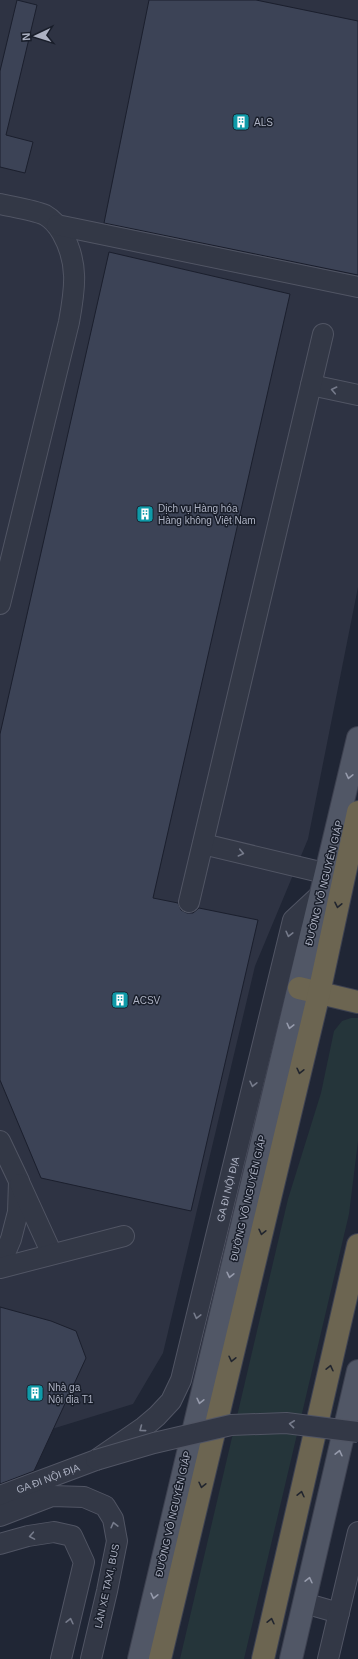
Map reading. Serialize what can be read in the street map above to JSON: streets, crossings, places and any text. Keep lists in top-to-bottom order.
{
  "streets": {
    "highway": ["ĐƯỜNG VÕ NGUYÊN GIÁP"],
    "lane": ["GA ĐI NỘI ĐỊA", "LÀN XE TAXI, BUS"]
  },
  "crossings": [
    ["ĐƯỜNG VÕ NGUYÊN GIÁP", "GA ĐI NỘI ĐỊA"]
  ],
  "one_way": ["ĐƯỜNG VÕ NGUYÊN GIÁP", "GA ĐI NỘI ĐỊA"],
  "places": {
    "building": [
      "ALS",
      "Dịch vụ Hàng hóa Hàng không Việt Nam",
      "ACSV",
      "Nhà ga Nội địa T1"
    ]
  },
  "north": "left"
}
